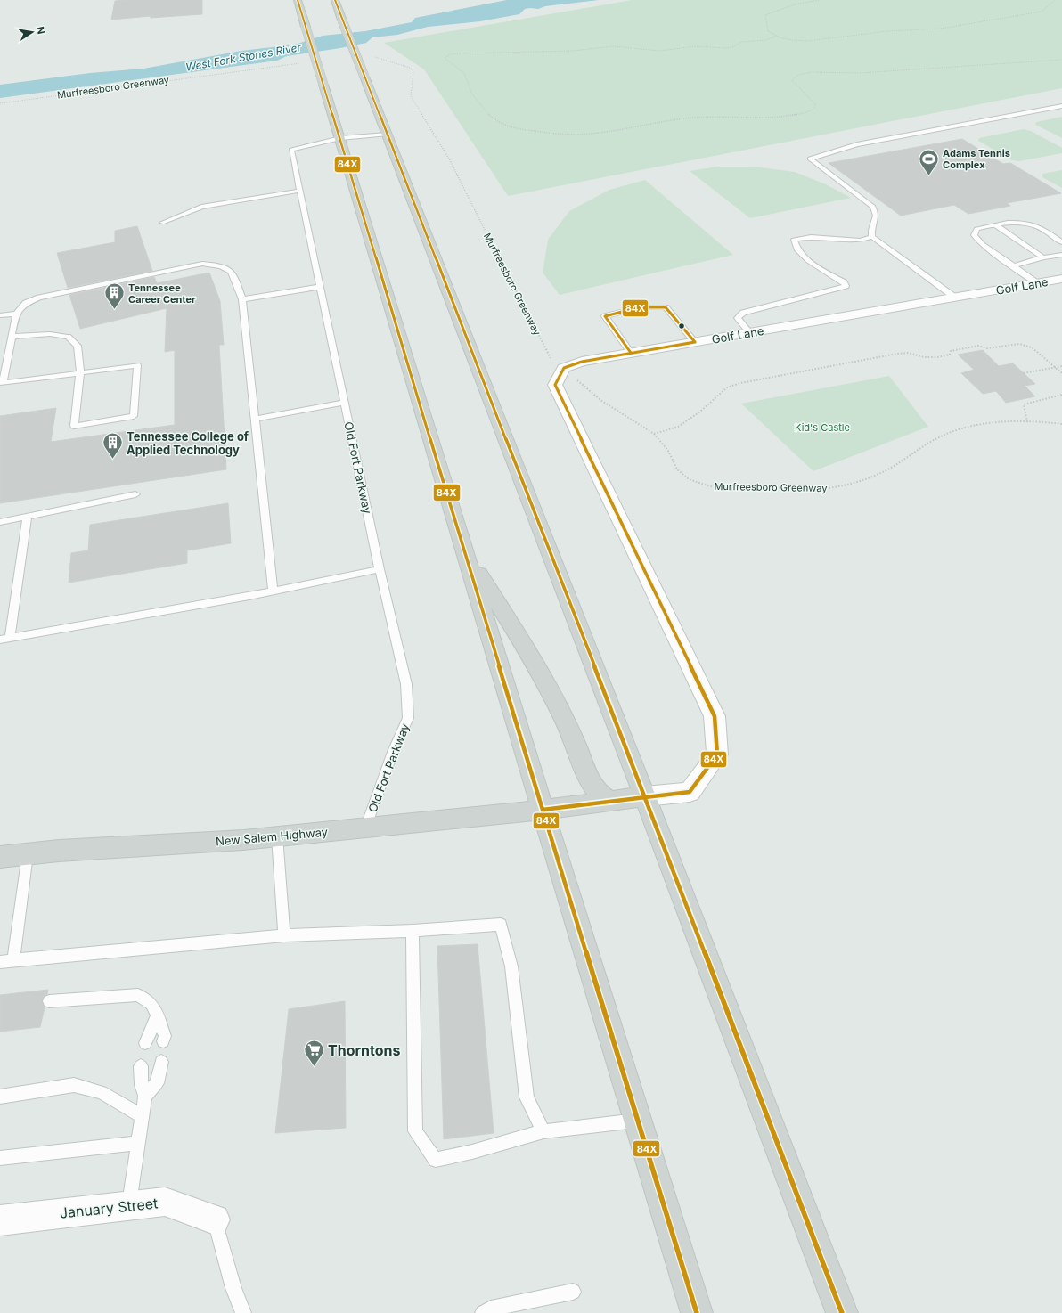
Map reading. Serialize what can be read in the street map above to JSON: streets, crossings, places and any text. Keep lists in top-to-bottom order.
{
  "streets": {
    "main road": ["New Salem Highway"],
    "street": ["Golf Lane", "January Street"],
    "lane": ["Old Fort Parkway"],
    "path": ["Murfreesboro Greenway"]
  },
  "crossings": [
    ["Murfreesboro Greenway", "Golf Lane"],
    ["Old Fort Parkway", "New Salem Highway"]
  ],
  "water": ["West Fork Stones River"],
  "parks": ["Kid's Castle"],
  "places": {
    "sports": ["Adams Tennis Complex"],
    "building": ["Tennessee Career Center", "Tennessee College of Applied Technology"],
    "supermarket": ["Thorntons"]
  },
  "lines": ["transit line 84X"],
  "north": "right"
}
